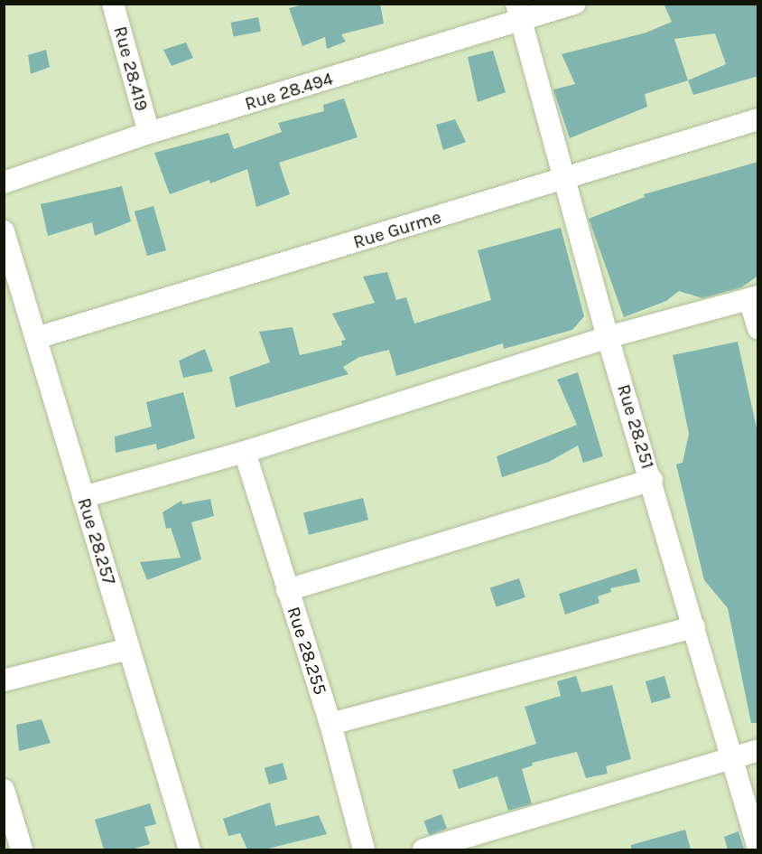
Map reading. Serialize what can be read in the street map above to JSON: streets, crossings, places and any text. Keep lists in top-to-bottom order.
{
  "streets": {
    "street": [
      "Rue 28.419",
      "Rue 28.494",
      "Rue Gurme",
      "Rue 28.251",
      "Rue 28.257",
      "Rue 28.255"
    ]
  },
  "crossings": [
    ["Rue 28.419", "Rue 28.494"],
    ["Rue 28.494", "Rue 28.251"],
    ["Rue Gurme", "Rue 28.251"],
    ["Rue Gurme", "Rue 28.257"]
  ]
}
